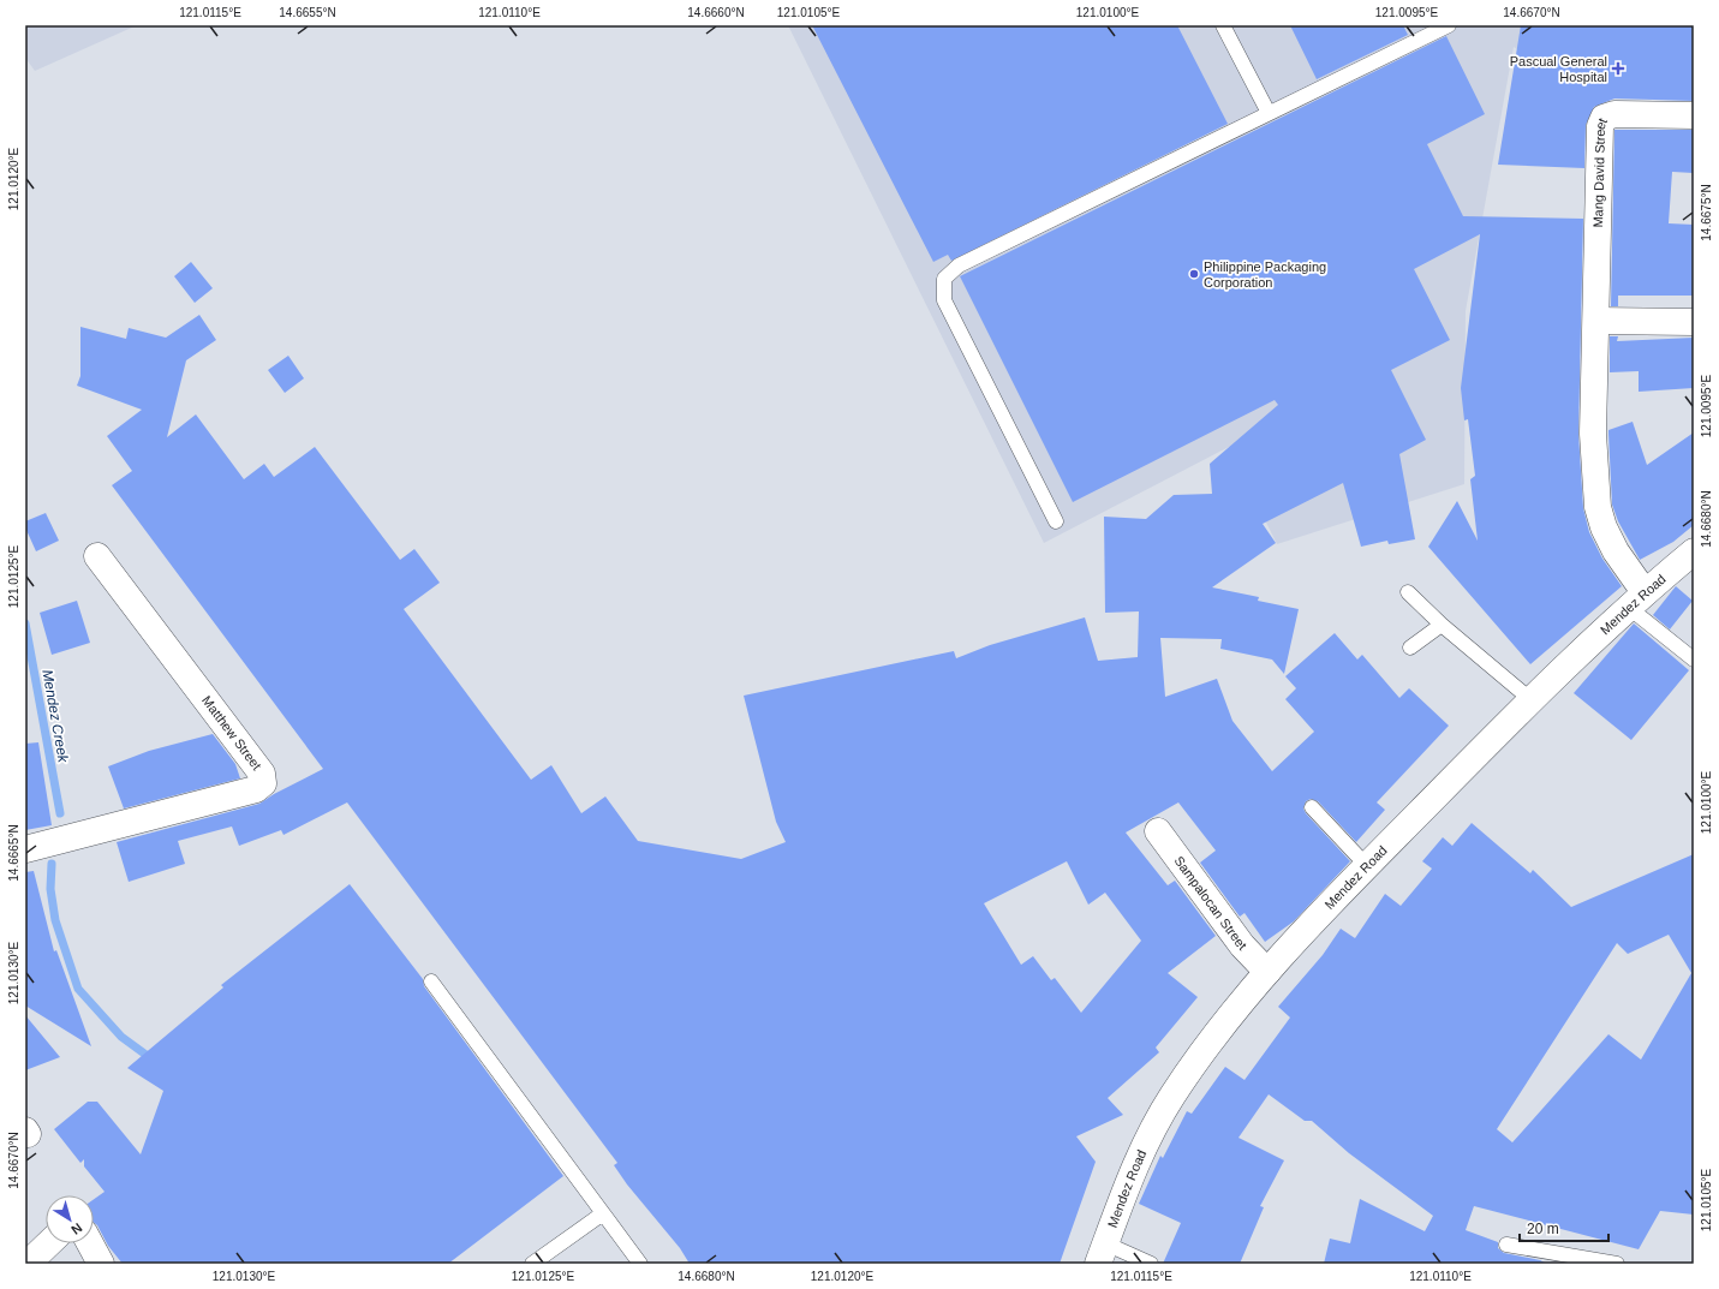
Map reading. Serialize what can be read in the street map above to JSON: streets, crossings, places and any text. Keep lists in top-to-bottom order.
{
  "streets": {
    "street": [
      "Mang David Street",
      "Mendez Road",
      "Matthew Street",
      "Sampalocan Street"
    ]
  },
  "crossings": [
    ["Mang David Street", "Mendez Road"],
    ["Mendez Road", "Sampalocan Street"]
  ],
  "water": ["Mendez Creek"],
  "places": {
    "health": ["Pascual General Hospital"],
    "other": ["Philippine Packaging Corporation"]
  },
  "scale_bar": "20 m",
  "north": "bottom right",
  "coordinates": [
    "121.0115°E",
    "14.6655°N",
    "121.0110°E",
    "14.6660°N",
    "121.0105°E",
    "121.0100°E",
    "121.0095°E",
    "14.6670°N",
    "121.0120°E",
    "14.6675°N",
    "14.6680°N",
    "121.0125°E",
    "14.6665°N",
    "121.0130°E"
  ]
}
